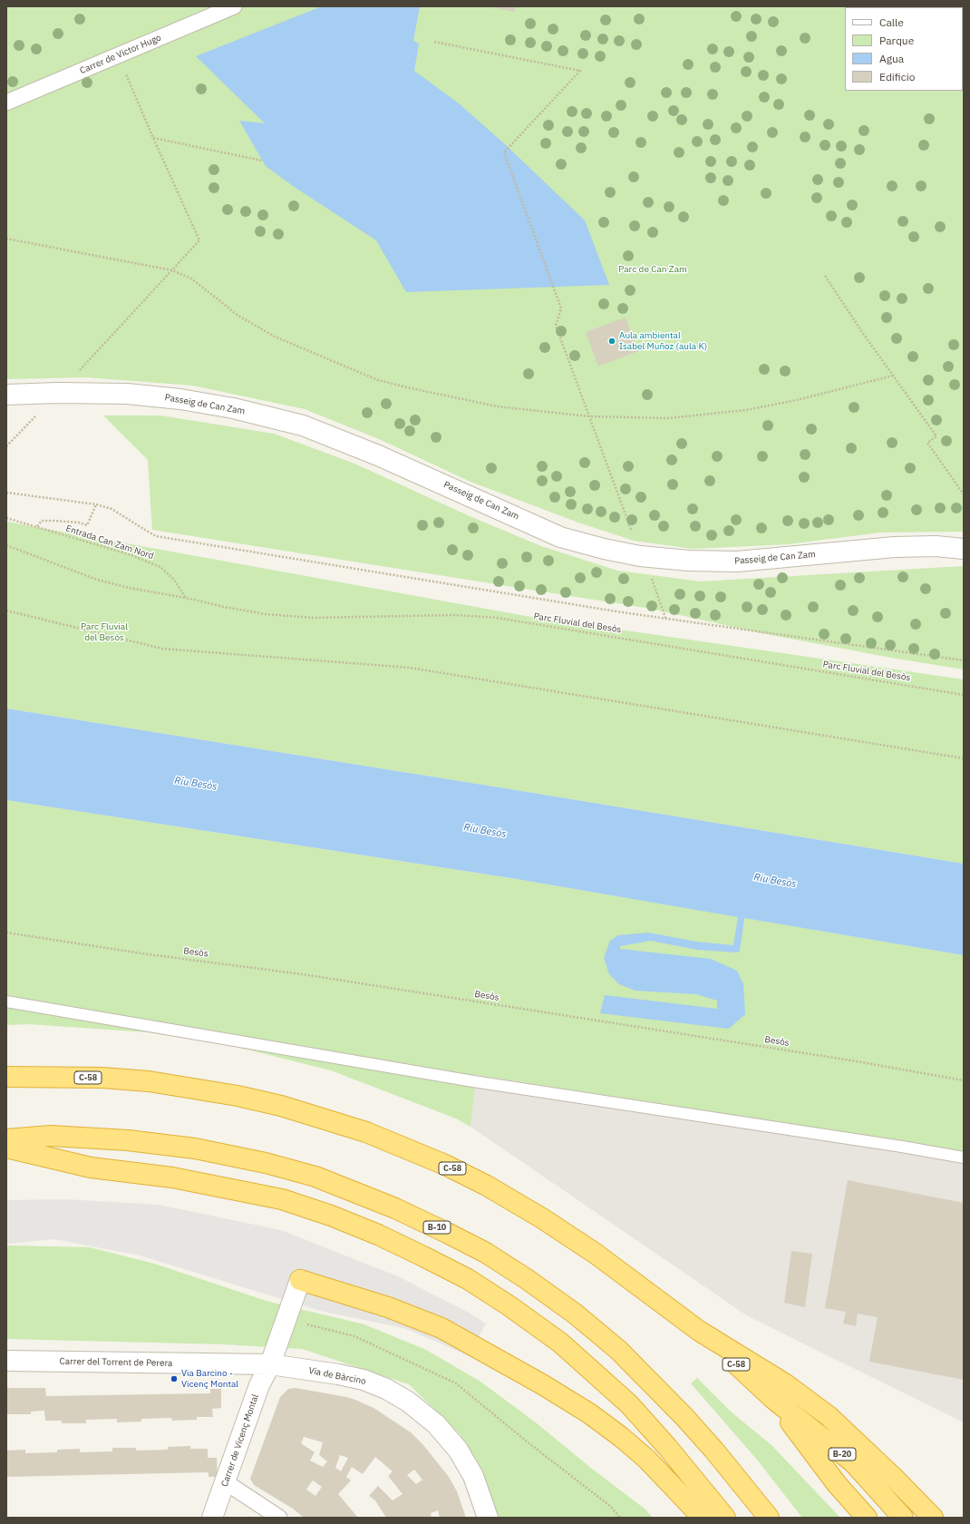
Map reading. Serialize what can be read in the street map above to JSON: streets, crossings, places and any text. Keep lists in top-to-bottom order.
{
  "streets": {
    "highway": ["C-58", "B-10", "B-20"],
    "street": [
      "Carrer de Victor Hugo",
      "Passeig de Can Zam",
      "Carrer del Torrent de Perera",
      "Via de Bàrcino",
      "Carrer de Vicenç Montal"
    ],
    "path": ["Entrada Can Zam Nord", "Parc Fluvial del Besòs", "Besòs"]
  },
  "crossings": [
    ["Entrada Can Zam Nord", "Parc Fluvial del Besòs"],
    ["C-58", "B-20"],
    ["Carrer del Torrent de Perera", "Via de Bàrcino"],
    ["Carrer del Torrent de Perera", "Carrer de Vicenç Montal"],
    ["Via de Bàrcino", "Carrer de Vicenç Montal"]
  ],
  "water": ["Riu Besòs"],
  "parks": ["Parc de Can Zam", "Parc Fluvial del Besòs"],
  "places": ["Aula ambiental Isabel Muñoz (aula K)", "Via Barcino - Vicenç Montal"],
  "legend": [
    "Calle",
    "Parque",
    "Agua",
    "Edificio"
  ]
}
